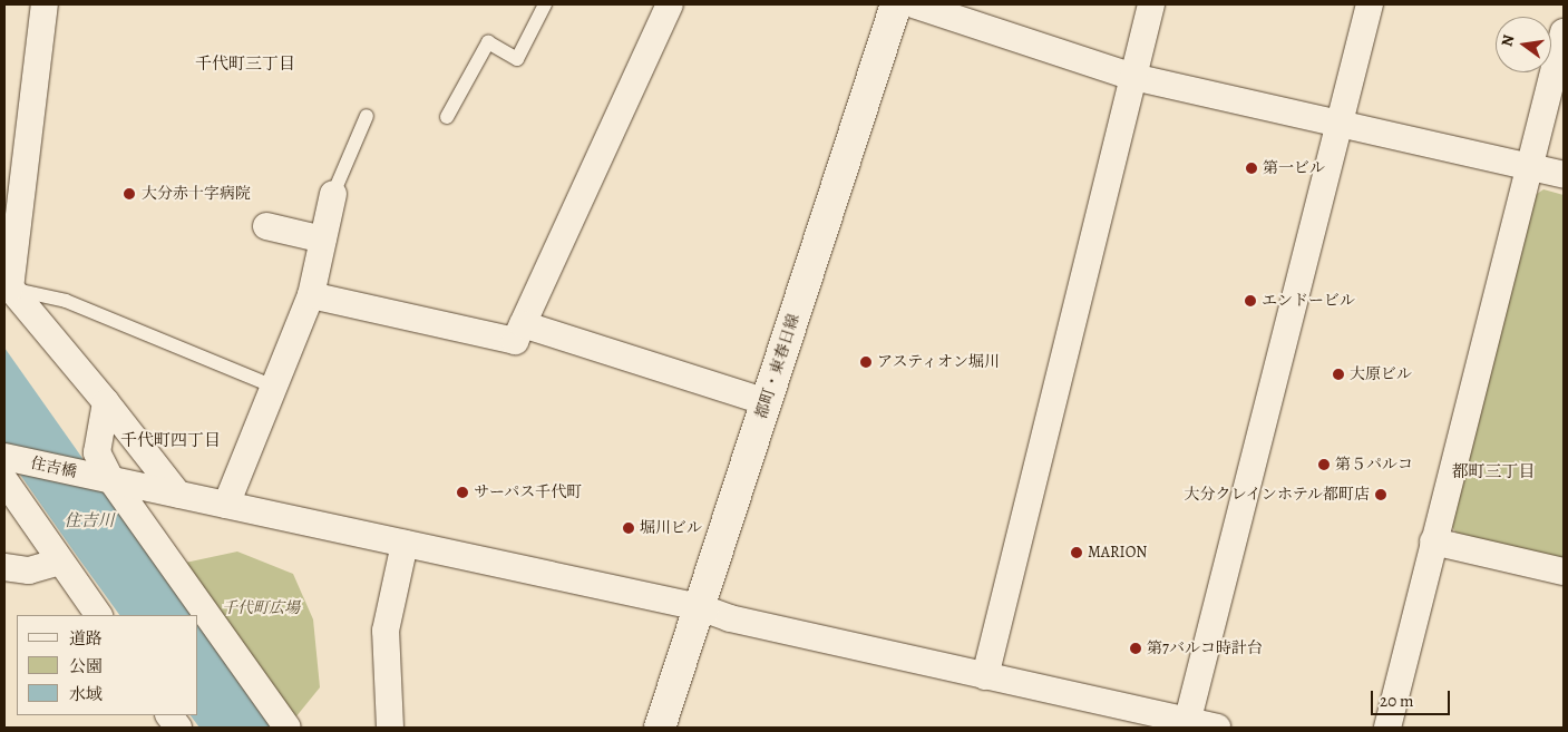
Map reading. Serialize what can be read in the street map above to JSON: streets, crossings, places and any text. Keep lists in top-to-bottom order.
{
  "streets": {
    "street": ["都町・東春日線", "住吉橋"]
  },
  "crossings": [
    ["都町・東春日線", "住吉橋"]
  ],
  "districts": ["千代町三丁目", "千代町四丁目", "都町三丁目"],
  "water": ["住吉川"],
  "parks": ["千代町広場"],
  "places": [
    "第一ビル",
    "大分赤十字病院",
    "エンドービル",
    "アスティオン堀川",
    "大原ビル",
    "第５パルコ",
    "サーパス千代町",
    "大分クレインホテル都町店",
    "堀川ビル",
    "MARION",
    "第7バルコ時計台"
  ],
  "legend": ["道路", "公園", "水域"],
  "scale_bar": "20 m",
  "north": "left"
}
